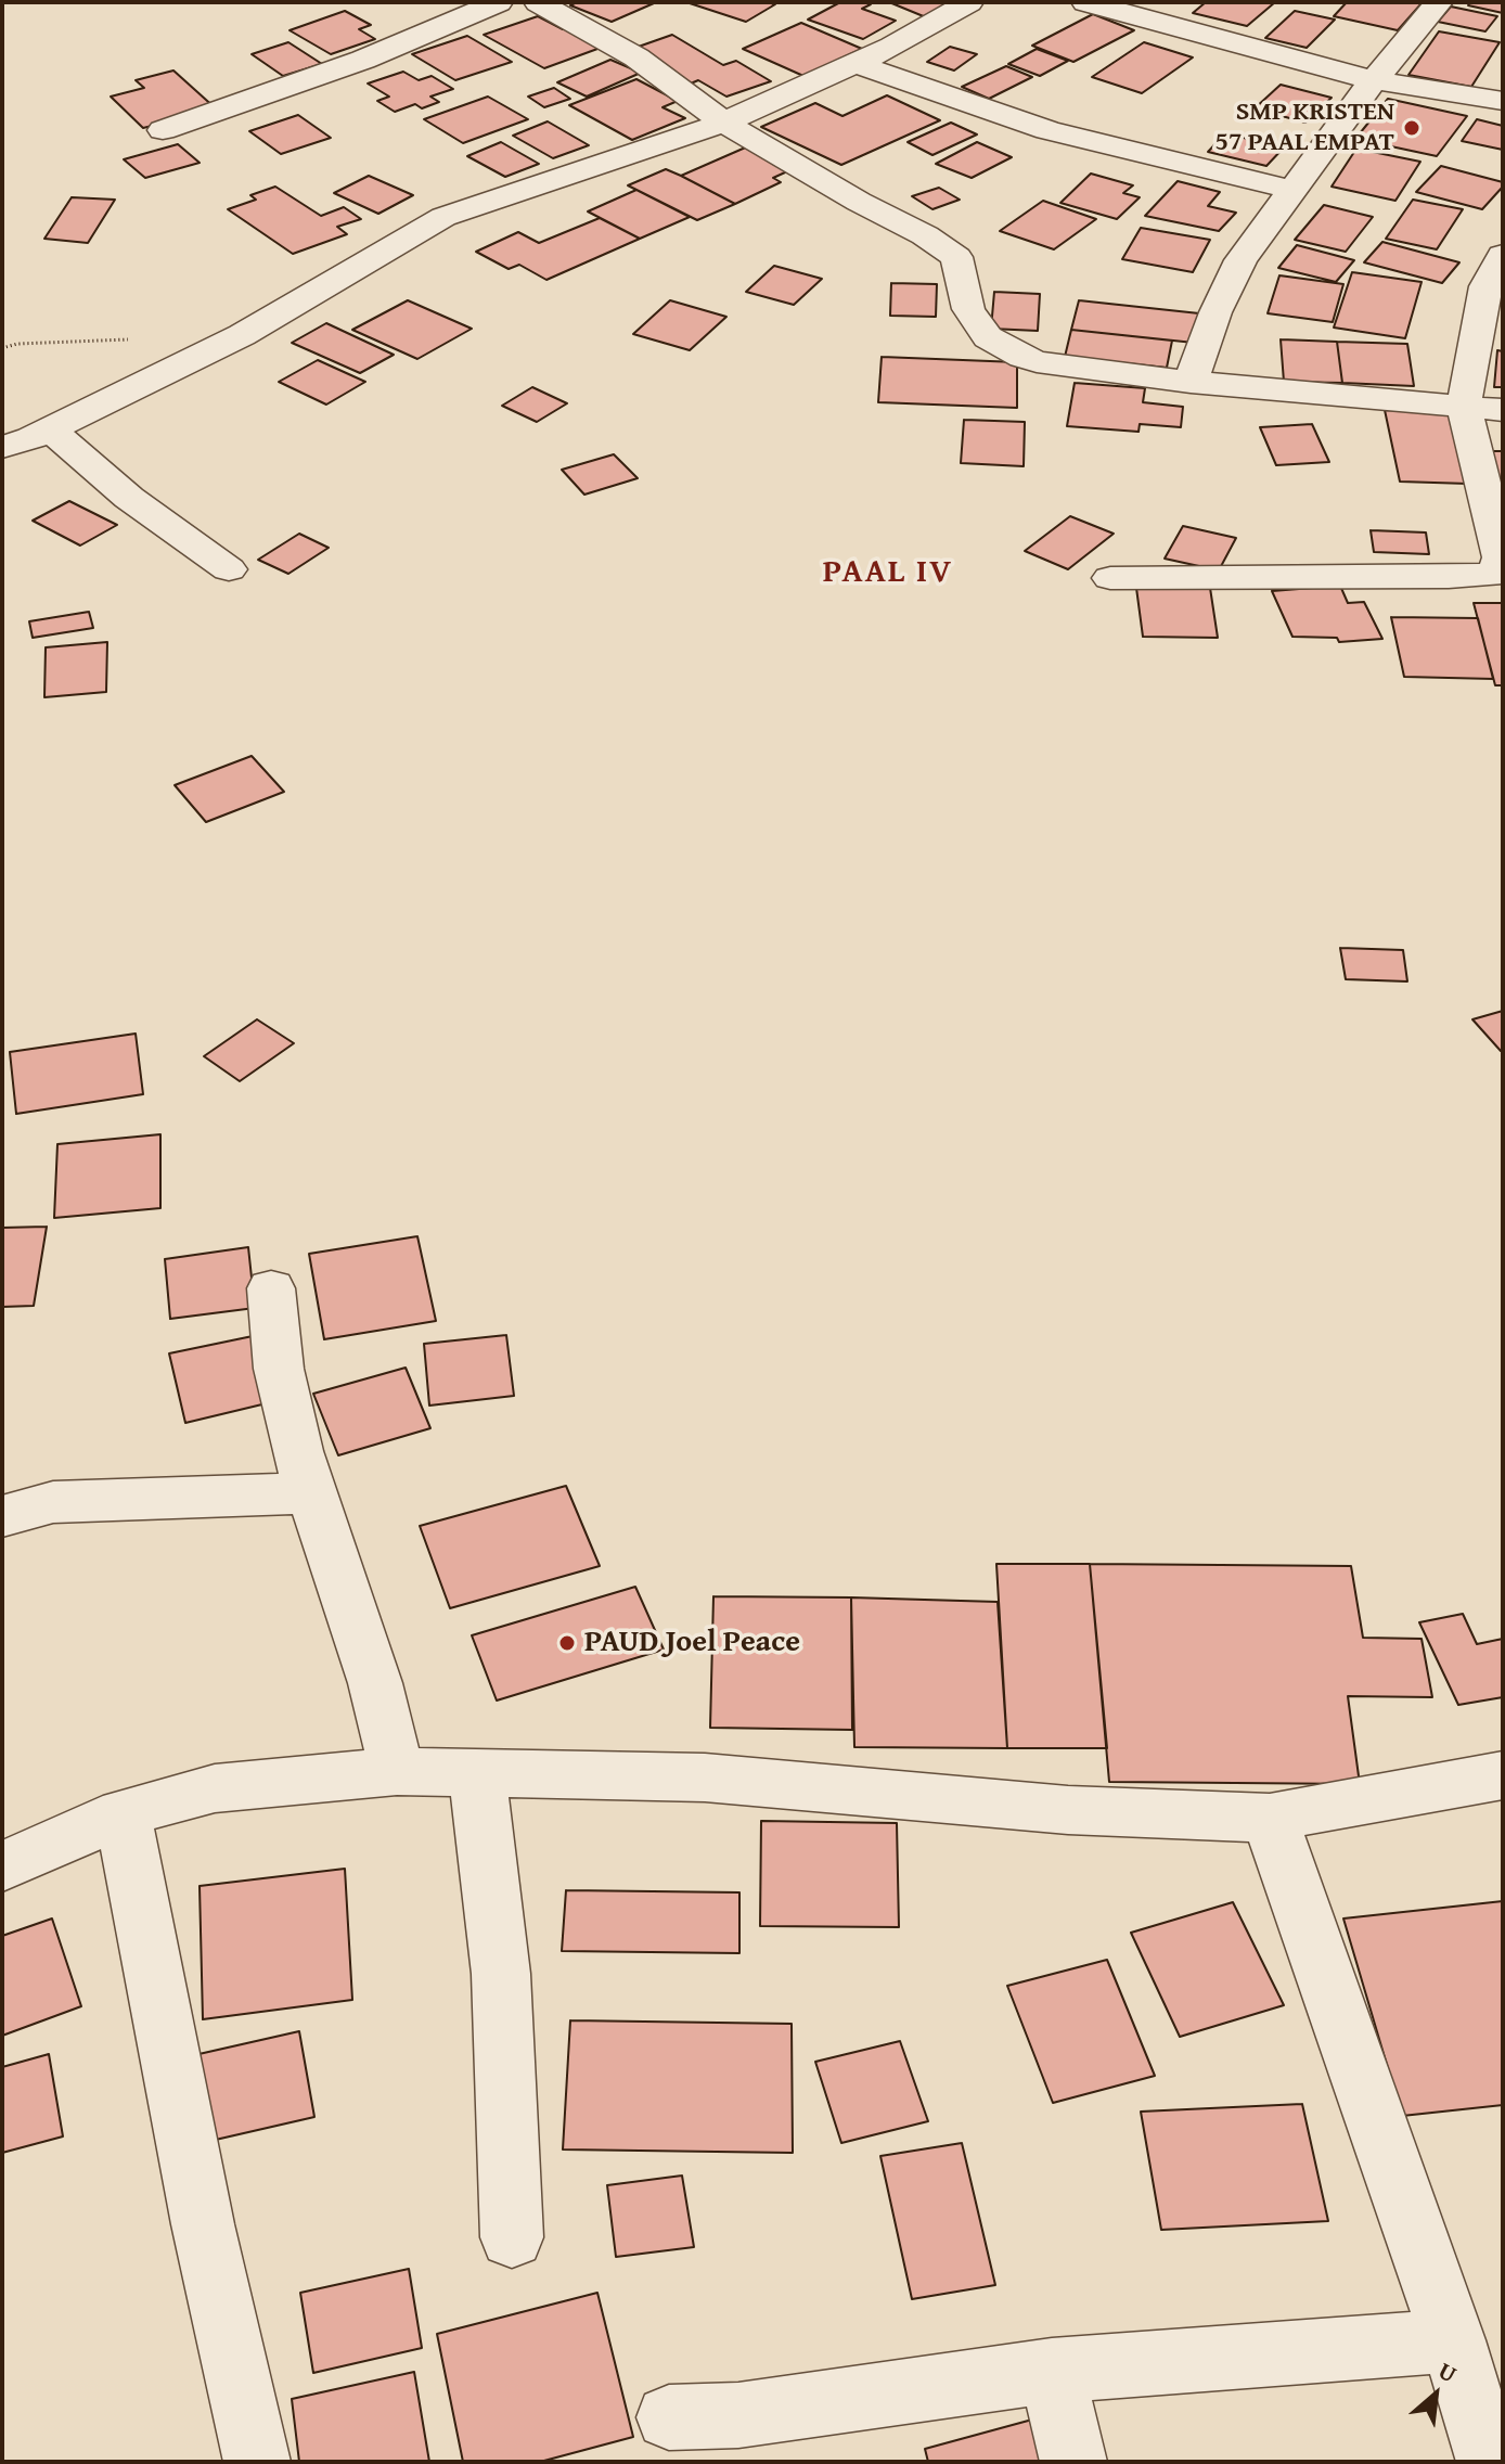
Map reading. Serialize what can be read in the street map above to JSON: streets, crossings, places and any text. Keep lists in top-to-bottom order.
{
  "districts": ["PAAL IV"],
  "places": ["SMP KRISTEN 57 PAAL EMPAT", "PAUD Joel Peace"],
  "north": "top right"
}
